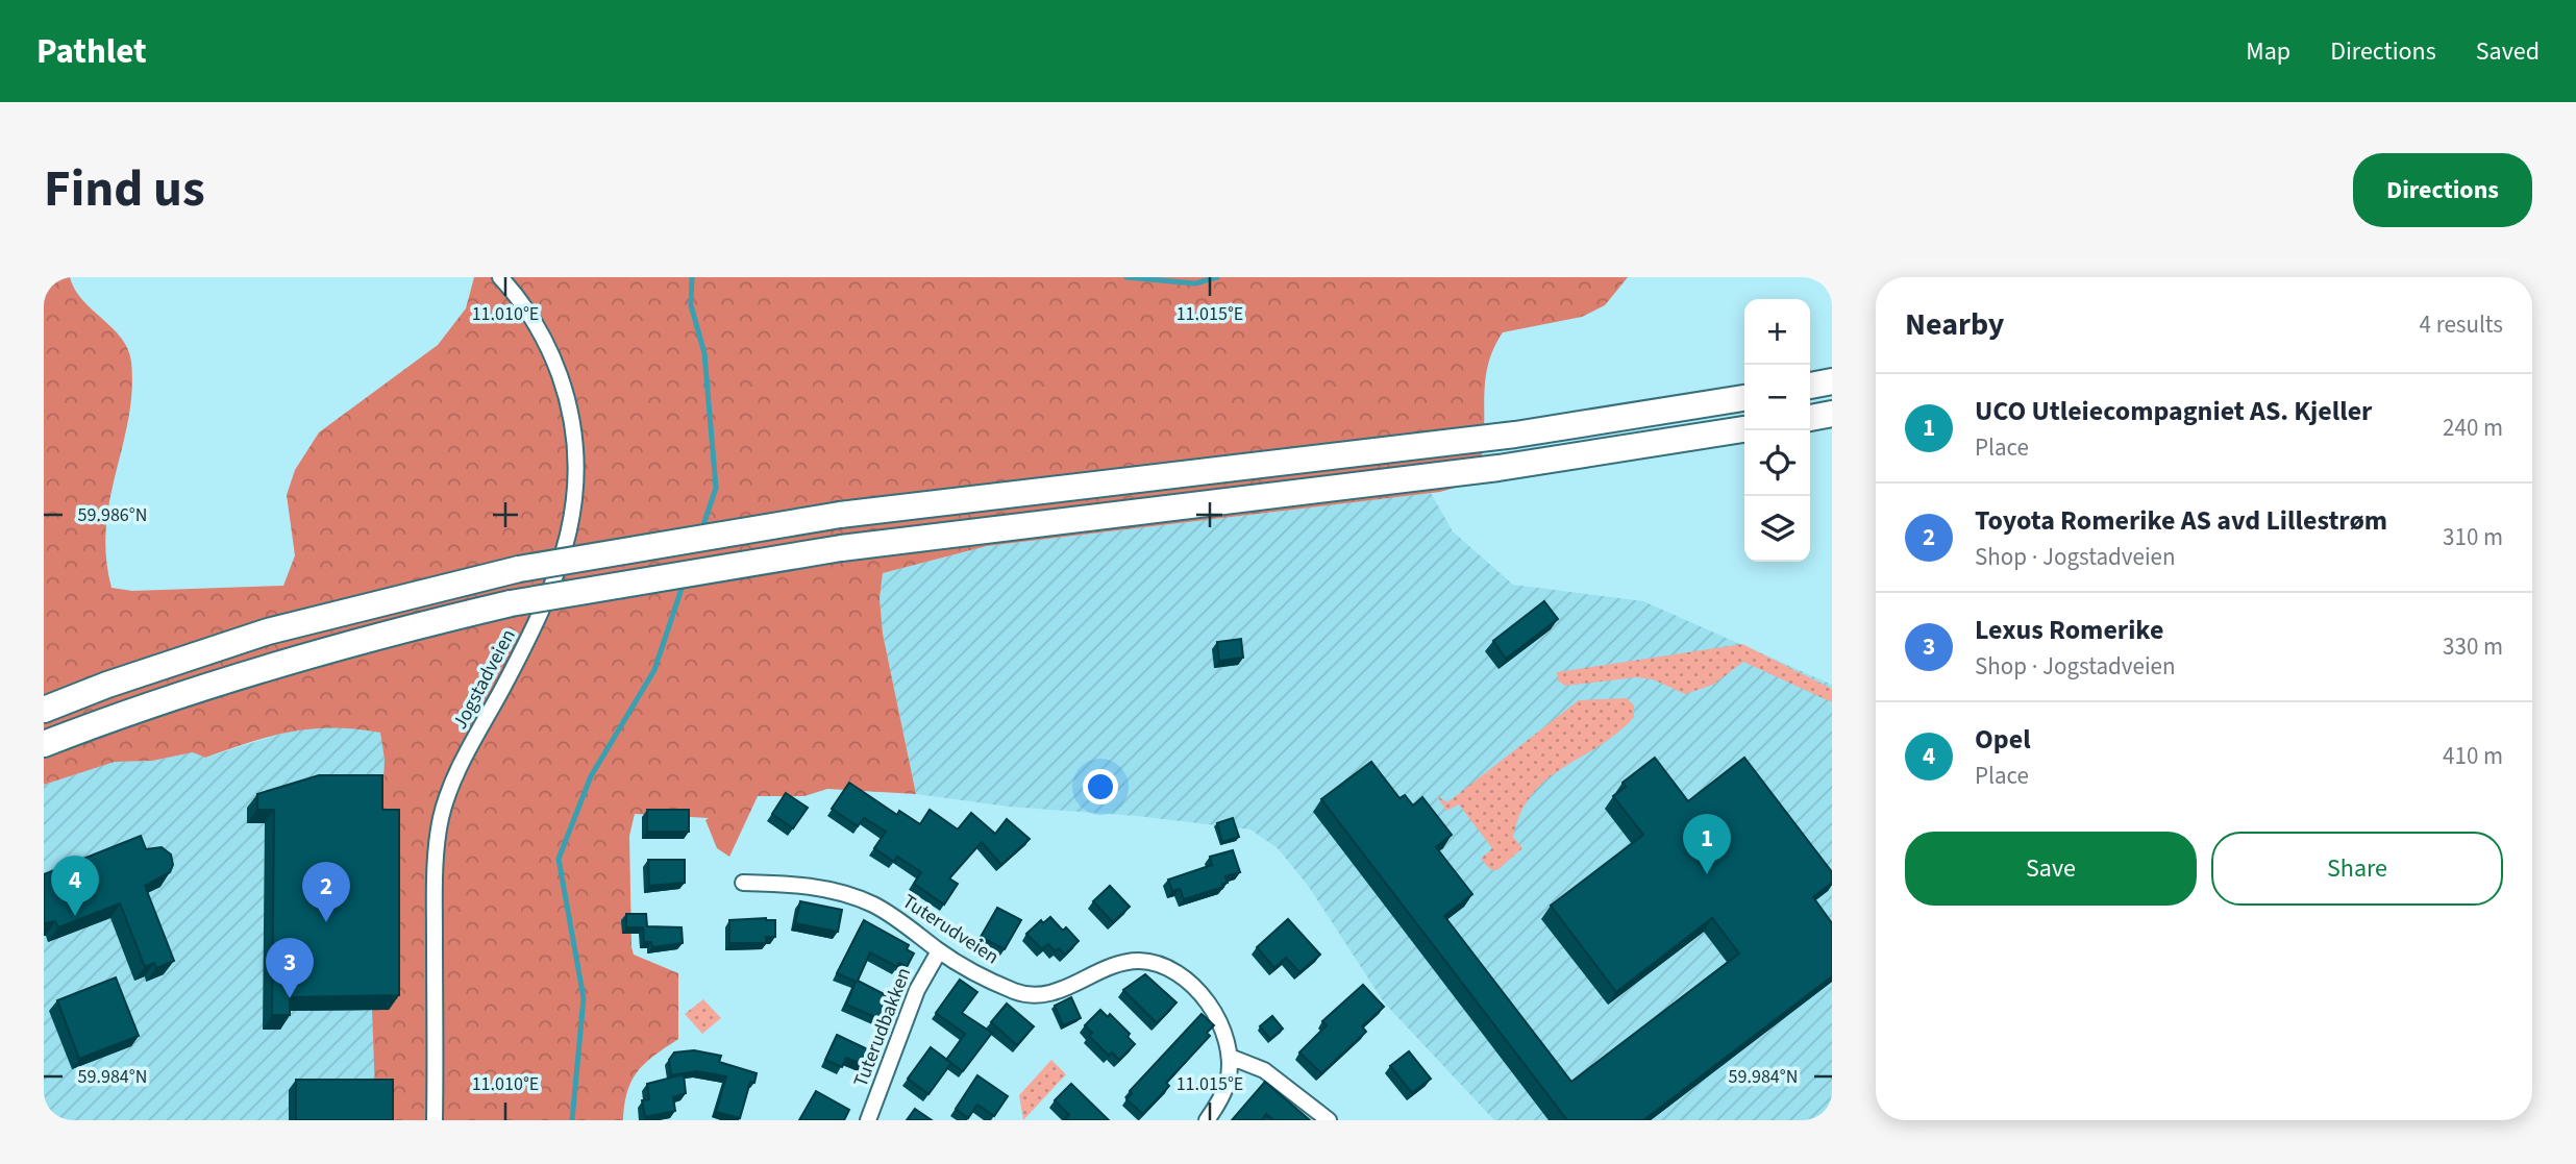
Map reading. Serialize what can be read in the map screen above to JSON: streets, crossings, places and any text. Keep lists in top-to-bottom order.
{
  "streets": {
    "street": ["Jogstadveien", "Tuterudveien", "Tuterudbakken"]
  },
  "crossings": [
    ["Tuterudveien", "Tuterudbakken"]
  ],
  "page": {
    "header": "Pathlet",
    "nav": ["Map", "Directions", "Saved"],
    "title": "Find us",
    "buttons": [
      "Directions",
      ["Save", "Share"]
    ],
    "heading": ["Nearby", "4 results"],
    "map_buttons": ["+", "−"],
    "list": [
      {
        "mark": "1",
        "name": "UCO Utleiecompagniet AS. Kjeller",
        "note": "Place",
        "value": "240 m"
      },
      {
        "mark": "2",
        "name": "Toyota Romerike AS avd Lillestrøm",
        "note": "Shop · Jogstadveien",
        "value": "310 m"
      },
      {
        "mark": "3",
        "name": "Lexus Romerike",
        "note": "Shop · Jogstadveien",
        "value": "330 m"
      },
      {
        "mark": "4",
        "name": "Opel",
        "note": "Place",
        "value": "410 m"
      }
    ],
    "pins": [
      "1",
      "4",
      "2",
      "3"
    ]
  },
  "coordinates": [
    "11.010°E",
    "11.015°E",
    "59.986°N",
    "59.984°N"
  ]
}
